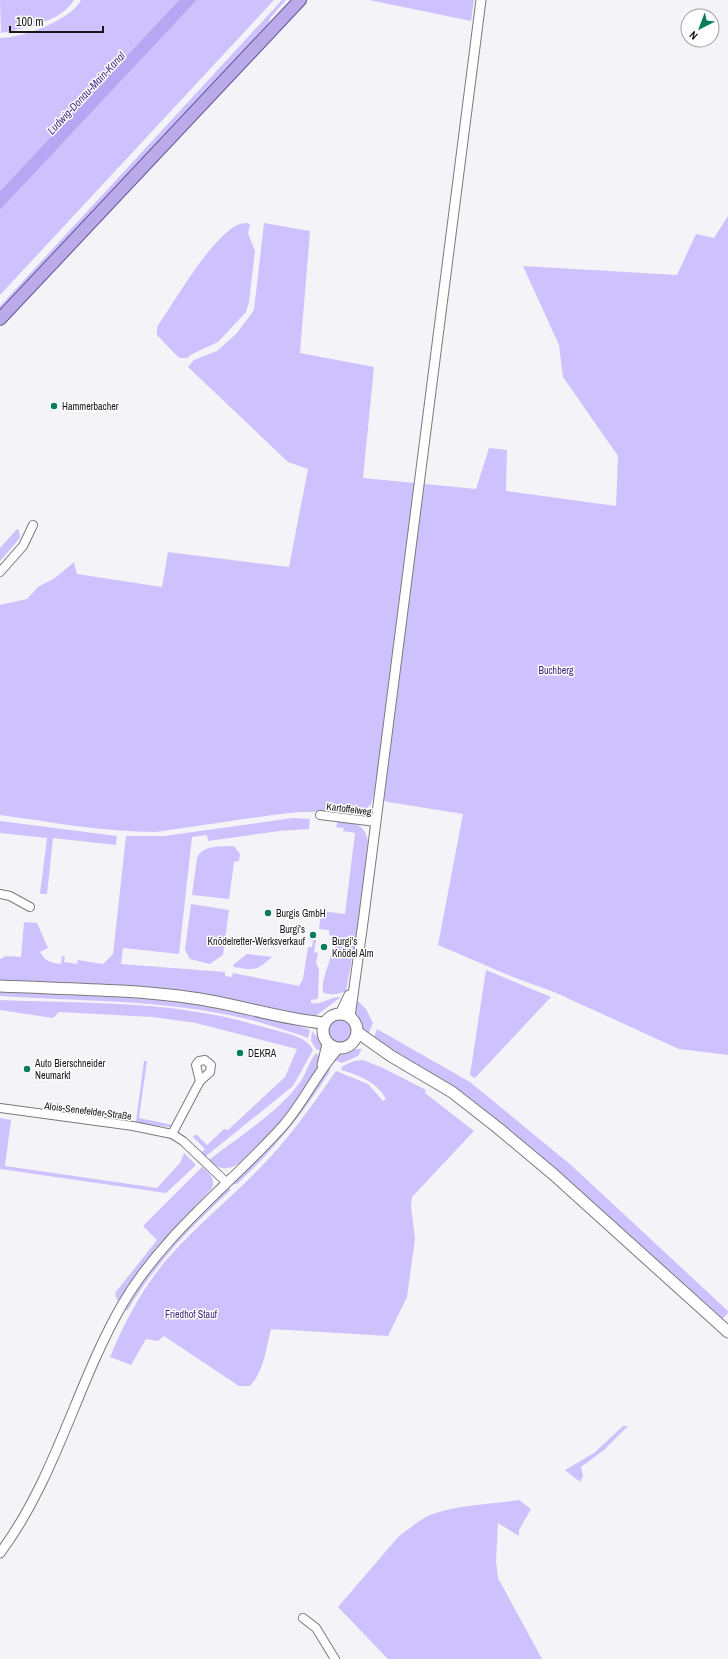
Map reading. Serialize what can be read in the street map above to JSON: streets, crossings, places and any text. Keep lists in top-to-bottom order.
{
  "streets": {
    "street": ["Kartoffelweg", "Alois-Senefelder-Straße"]
  },
  "water": ["Ludwig-Donau-Main-Kanal"],
  "parks": ["Buchberg", "Friedhof Stauf"],
  "places": [
    "Hammerbacher",
    "Burgis GmbH",
    "Burgi's Knödelretter-Werksverkauf",
    "Burgi's Knödel Alm",
    "DEKRA",
    "Auto Bierschneider Neumarkt"
  ],
  "scale_bar": "100 m",
  "north": "bottom left"
}
